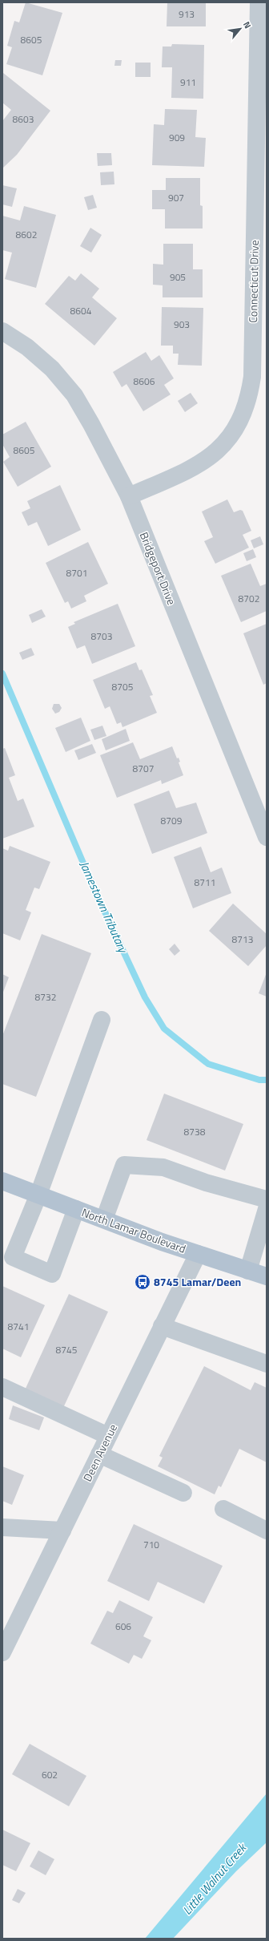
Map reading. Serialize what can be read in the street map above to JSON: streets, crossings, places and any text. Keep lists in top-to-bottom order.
{
  "streets": {
    "main road": ["North Lamar Boulevard"],
    "street": ["Connecticut Drive", "Bridgeport Drive", "Deen Avenue"]
  },
  "crossings": [
    ["Connecticut Drive", "Bridgeport Drive"],
    ["North Lamar Boulevard", "Deen Avenue"]
  ],
  "water": ["Jamestown Tributary", "Little Walnut Creek"],
  "places": {
    "bus stop": ["8745 Lamar/Deen"]
  },
  "house_numbers": [
    "913",
    "8605",
    "911",
    "8603",
    "909",
    "907",
    "8602",
    "905",
    "8604",
    "903",
    "8606",
    "8605",
    "8701",
    "8702",
    "8703",
    "8705",
    "8707",
    "8709",
    "8711",
    "8713",
    "8732",
    "8738",
    "8741",
    "8745",
    "710",
    "606",
    "602"
  ],
  "north": "top right"
}
